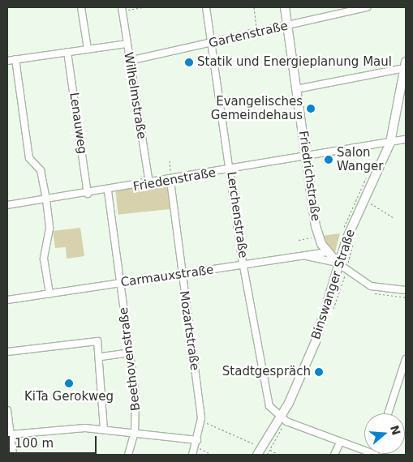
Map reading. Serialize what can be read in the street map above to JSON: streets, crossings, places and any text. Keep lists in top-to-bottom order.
{
  "streets": {
    "main road": ["Friedrichstraße", "Binswanger Straße"],
    "street": [
      "Gartenstraße",
      "Wilhelmstraße",
      "Lenauweg",
      "Friedenstraße",
      "Lerchenstraße",
      "Carmauxstraße",
      "Mozartstraße",
      "Beethovenstraße"
    ]
  },
  "crossings": [
    ["Gartenstraße", "Wilhelmstraße"],
    ["Gartenstraße", "Friedrichstraße"],
    ["Gartenstraße", "Lerchenstraße"],
    ["Wilhelmstraße", "Friedenstraße"],
    ["Lenauweg", "Friedenstraße"],
    ["Friedrichstraße", "Friedenstraße"],
    ["Friedrichstraße", "Carmauxstraße"],
    ["Friedrichstraße", "Binswanger Straße"],
    ["Friedenstraße", "Lerchenstraße"],
    ["Friedenstraße", "Binswanger Straße"],
    ["Friedenstraße", "Mozartstraße"],
    ["Friedenstraße", "Beethovenstraße"],
    ["Lerchenstraße", "Carmauxstraße"],
    ["Lerchenstraße", "Binswanger Straße"],
    ["Carmauxstraße", "Mozartstraße"],
    ["Carmauxstraße", "Beethovenstraße"]
  ],
  "places": [
    "Statik und Energieplanung Maul",
    "Evangelisches Gemeindehaus",
    "Salon Wanger",
    "Stadtgespräch",
    "KiTa Gerokweg"
  ],
  "scale_bar": "100 m",
  "north": "right"
}
